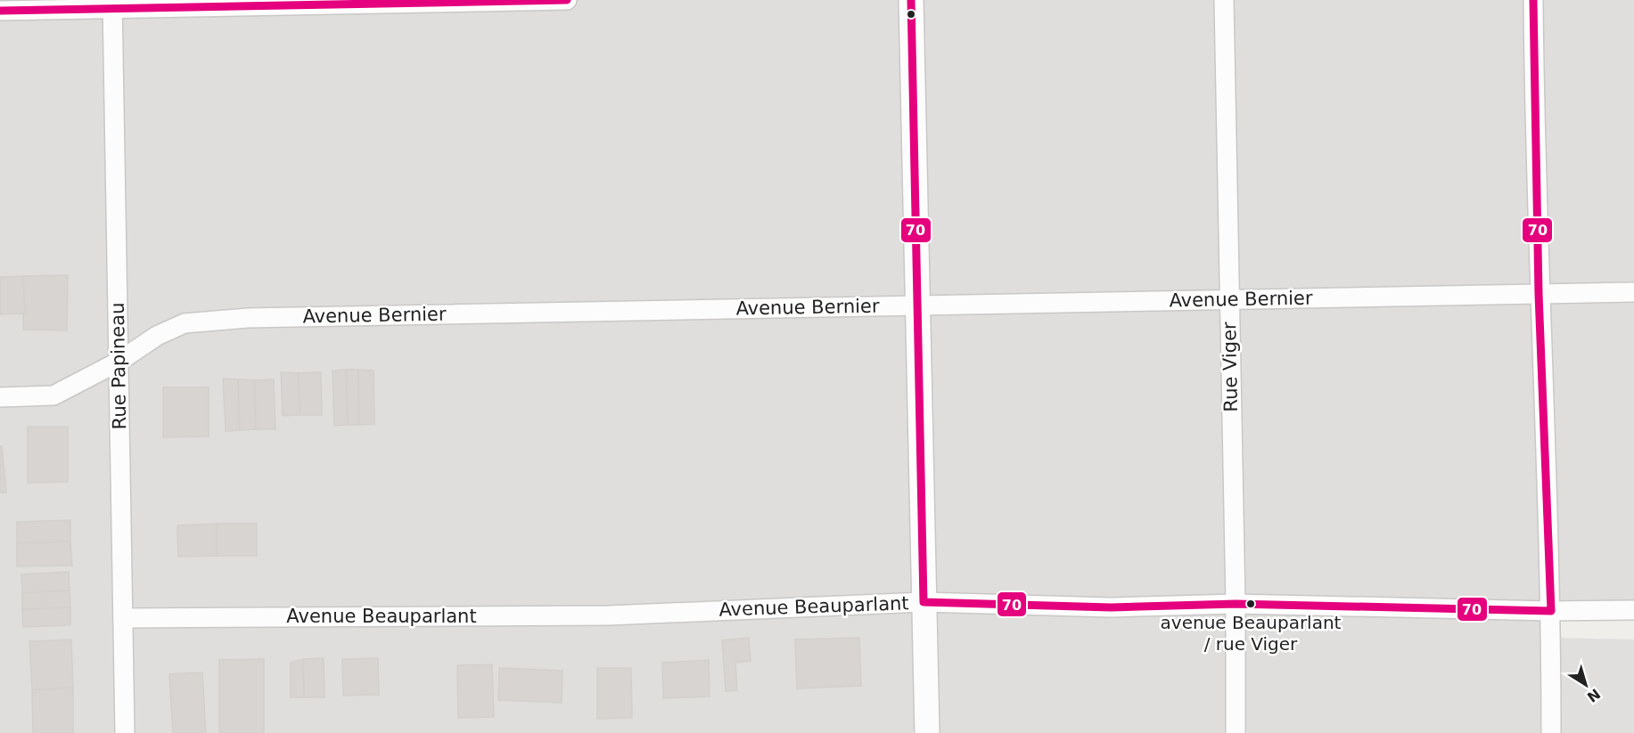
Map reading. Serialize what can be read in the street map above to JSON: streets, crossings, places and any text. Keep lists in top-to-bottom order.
{
  "streets": {
    "street": [
      "Avenue Bernier",
      "Rue Papineau",
      "Rue Viger",
      "Avenue Beauparlant"
    ]
  },
  "crossings": [
    ["Avenue Bernier", "Rue Papineau"],
    ["Avenue Bernier", "Rue Viger"],
    ["Rue Papineau", "Avenue Beauparlant"],
    ["Rue Viger", "Avenue Beauparlant"]
  ],
  "places": ["avenue Beauparlant / rue Viger"],
  "lines": ["transit line 70"],
  "north": "bottom right"
}
